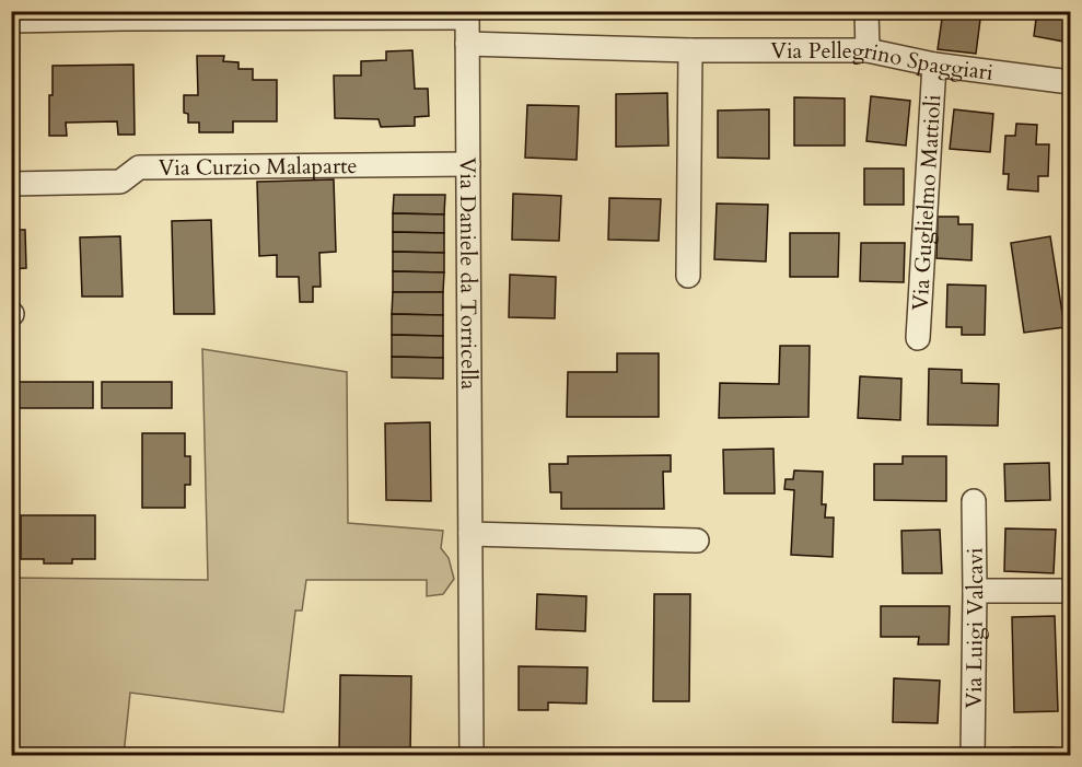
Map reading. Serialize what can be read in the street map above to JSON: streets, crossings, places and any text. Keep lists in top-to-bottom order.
{
  "streets": {
    "street": [
      "Via Pellegrino Spaggiari",
      "Via Curzio Malaparte",
      "Via Guglielmo Mattioli",
      "Via Daniele da Torricella",
      "Via Luigi Valcavi"
    ]
  },
  "crossings": [
    ["Via Pellegrino Spaggiari", "Via Guglielmo Mattioli"],
    ["Via Pellegrino Spaggiari", "Via Daniele da Torricella"],
    ["Via Curzio Malaparte", "Via Daniele da Torricella"]
  ]
}
